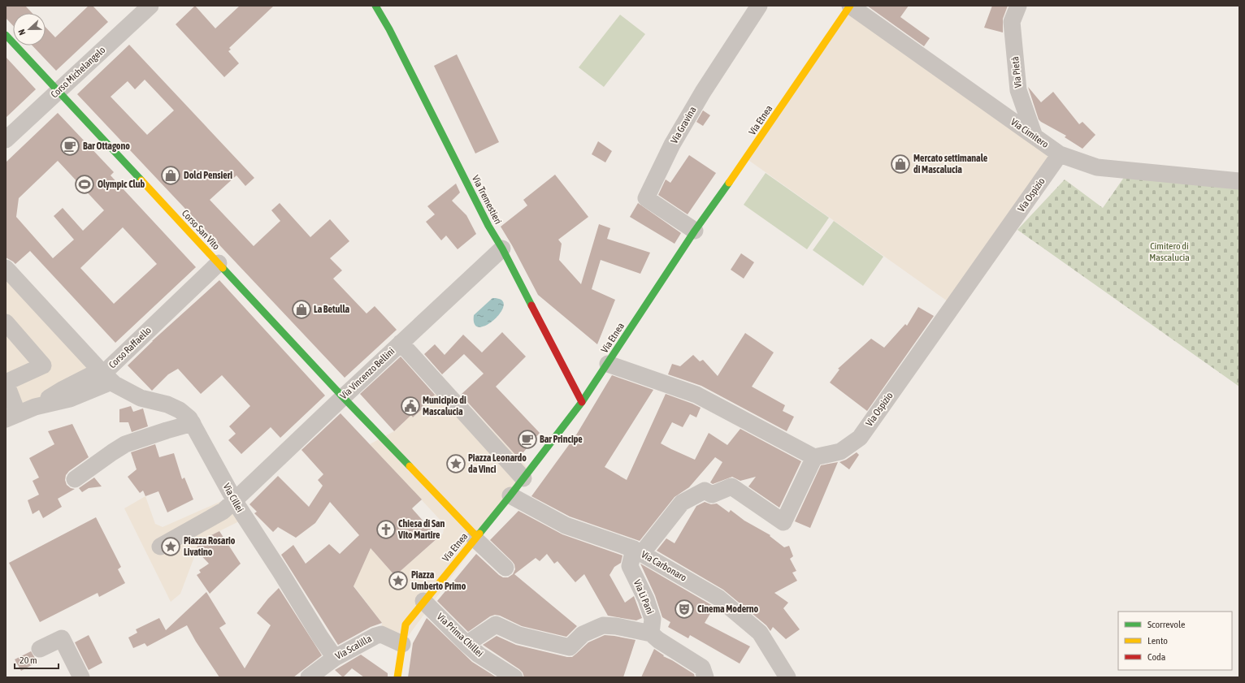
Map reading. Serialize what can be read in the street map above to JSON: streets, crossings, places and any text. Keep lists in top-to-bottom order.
{
  "streets": {
    "main road": ["Via Etnea", "Via Tremestieri", "Corso San Vito"],
    "street": [
      "Corso Michelangelo",
      "Via Pietà",
      "Via Gravina",
      "Via Cimitero",
      "Via Ospizio",
      "Corso Raffaello",
      "Via Vincenzo Bellini",
      "Via Cillei",
      "Via Carbonaro",
      "Via Li Pani",
      "Via Prima Chillei",
      "Via Scalilla"
    ]
  },
  "crossings": [
    ["Corso Michelangelo", "Corso San Vito"],
    ["Via Pietà", "Via Cimitero"],
    ["Via Etnea", "Via Gravina"],
    ["Via Etnea", "Via Cimitero"],
    ["Via Etnea", "Via Tremestieri"],
    ["Via Etnea", "Corso San Vito"],
    ["Via Etnea", "Via Carbonaro"],
    ["Via Etnea", "Via Prima Chillei"],
    ["Via Etnea", "Via Scalilla"],
    ["Via Cimitero", "Via Ospizio"],
    ["Via Tremestieri", "Via Vincenzo Bellini"],
    ["Corso San Vito", "Corso Raffaello"],
    ["Corso San Vito", "Via Vincenzo Bellini"],
    ["Corso Raffaello", "Via Cillei"],
    ["Via Vincenzo Bellini", "Via Cillei"],
    ["Via Cillei", "Via Scalilla"],
    ["Via Carbonaro", "Via Li Pani"]
  ],
  "parks": ["Cimitero di Mascalucia"],
  "places": {
    "cafe": ["Bar Ottagono", "Bar Principe"],
    "shop": ["Mercato settimanale di Mascalucia", "Dolci Pensieri", "La Betulla"],
    "sports": ["Olympic Club"],
    "public building": ["Municipio di Mascalucia"],
    "place": ["Piazza Leonardo da Vinci", "Piazza Rosario Livatino", "Piazza Umberto Primo"],
    "church": ["Chiesa di San Vito Martire"],
    "theatre": ["Cinema Moderno"]
  },
  "legend": ["Scorrevole", "Lento", "Coda"],
  "scale_bar": "20 m",
  "north": "left"
}
